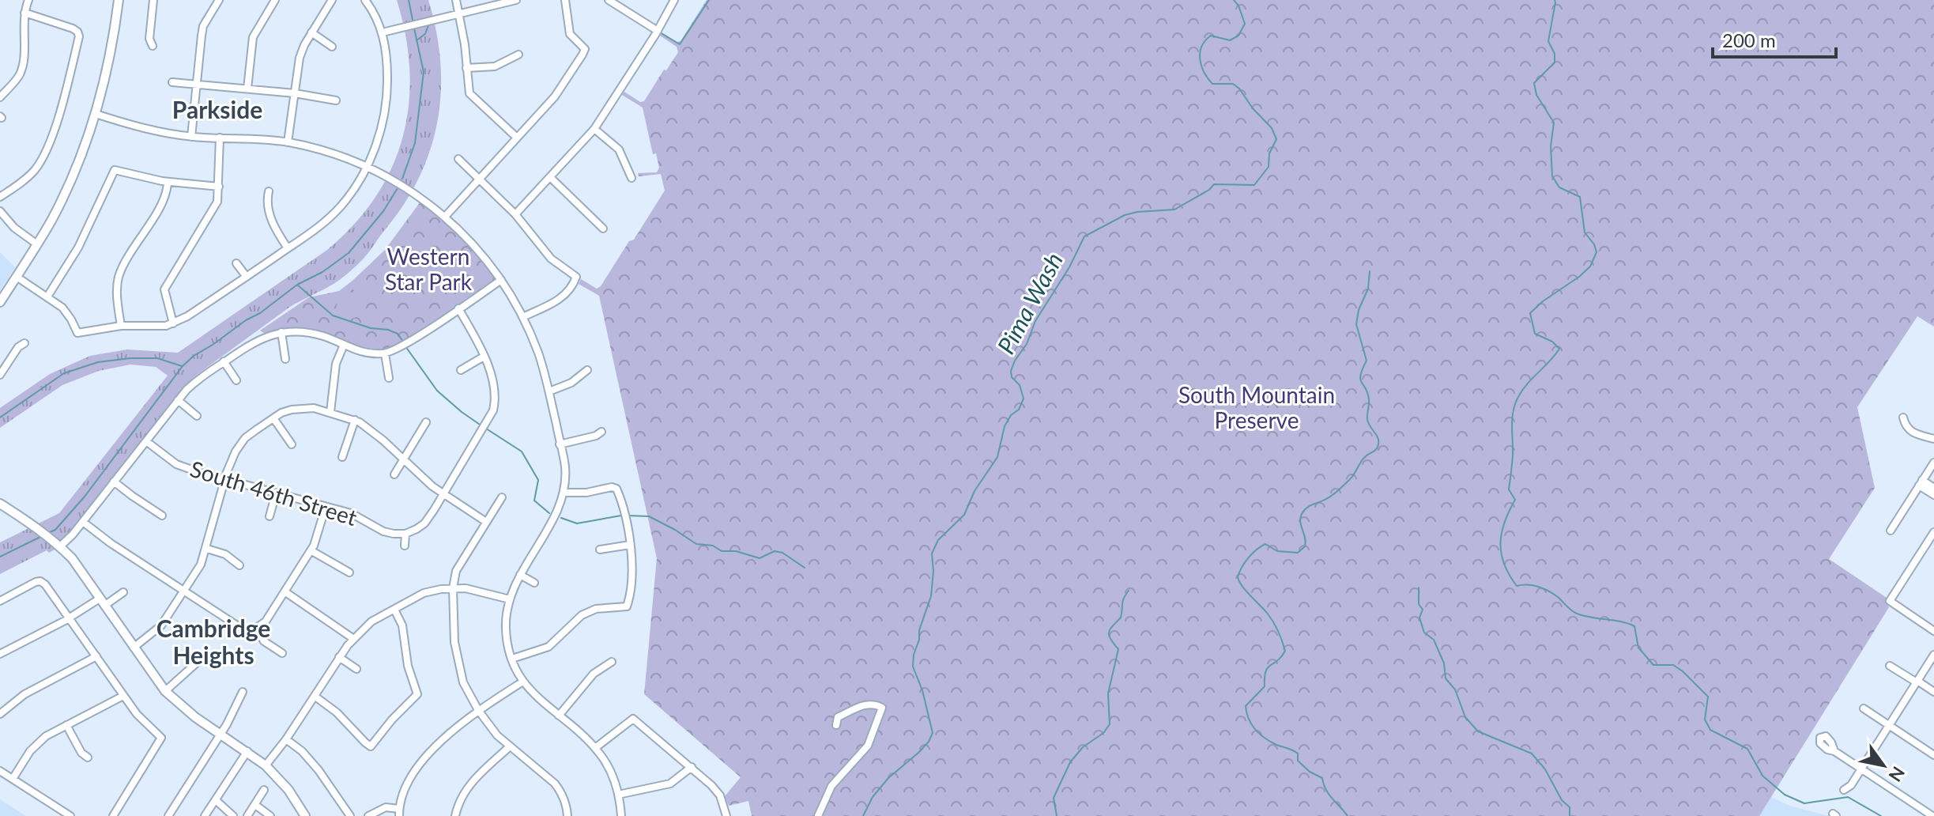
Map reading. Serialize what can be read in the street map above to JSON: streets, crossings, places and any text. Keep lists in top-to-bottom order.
{
  "streets": {
    "street": ["South 46th Street"]
  },
  "districts": ["Parkside", "Cambridge Heights"],
  "water": ["Pima Wash"],
  "parks": ["Western Star Park", "South Mountain Preserve"],
  "scale_bar": "200 m",
  "north": "bottom right"
}
